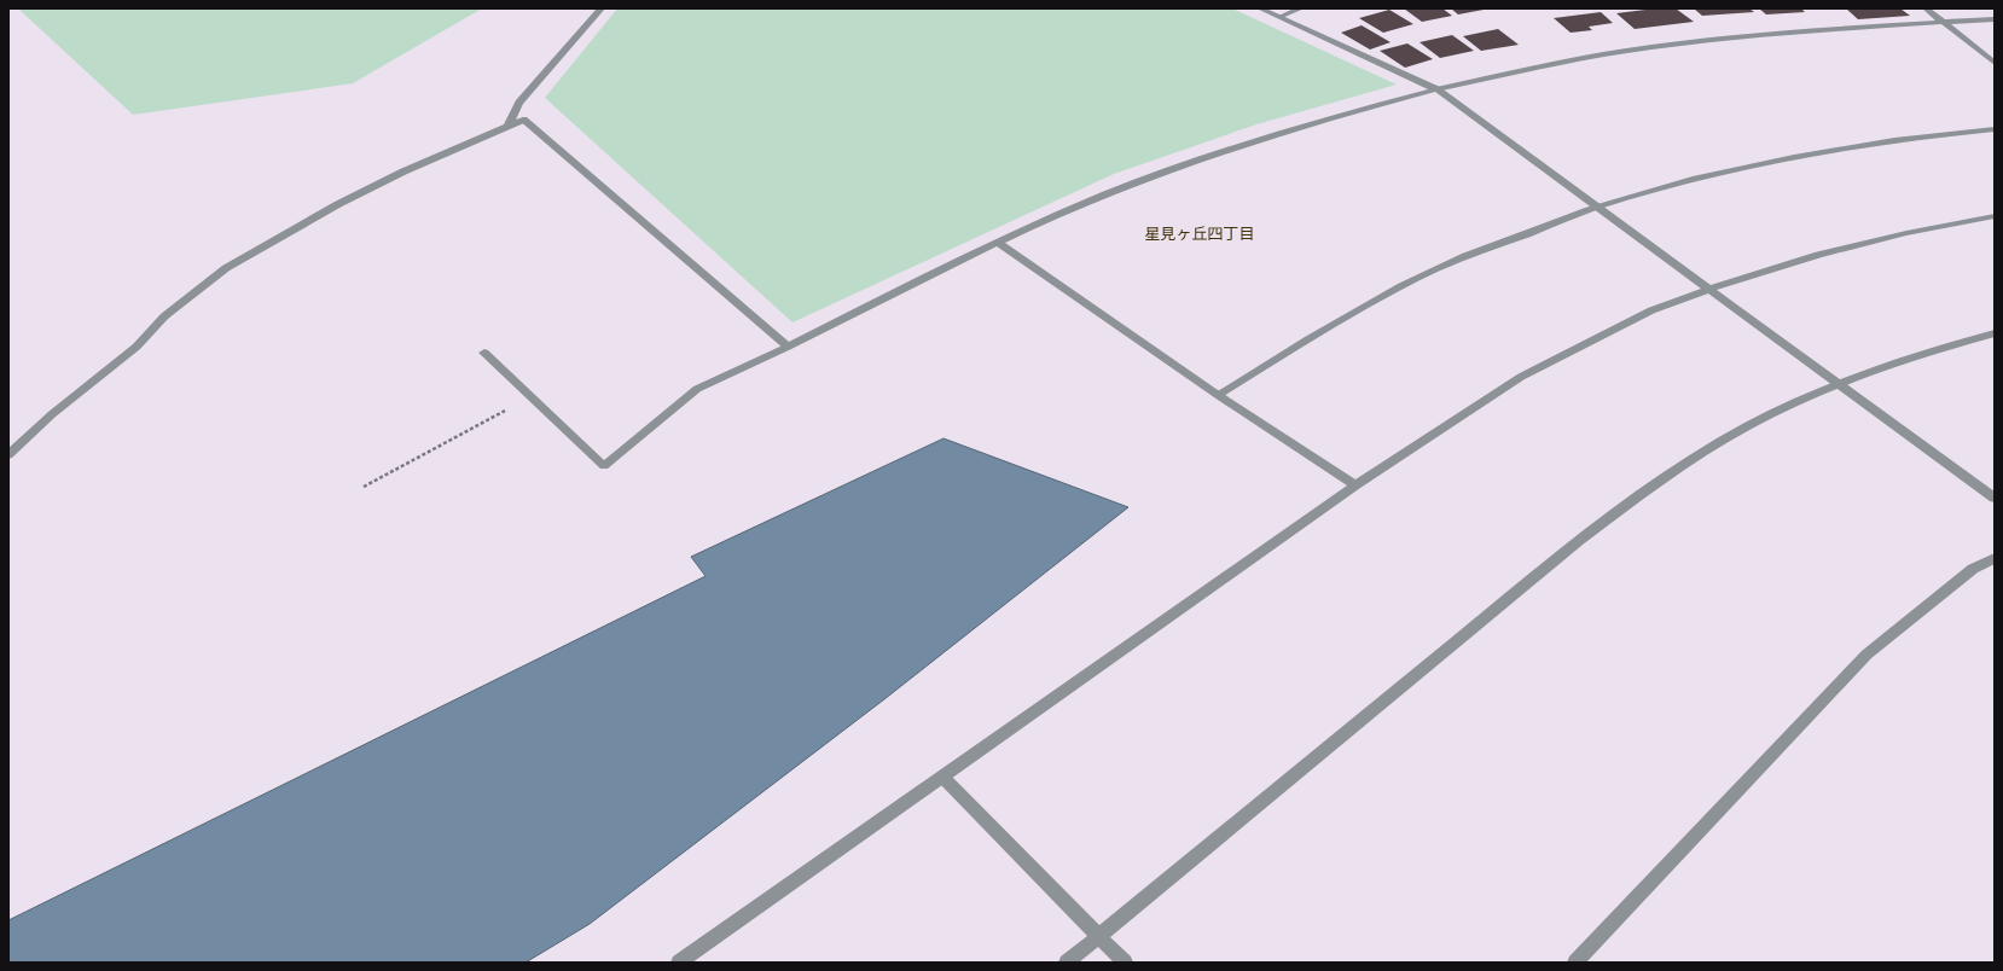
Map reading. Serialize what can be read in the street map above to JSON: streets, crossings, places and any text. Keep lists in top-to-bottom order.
{
  "districts": ["星見ヶ丘四丁目"]
}
